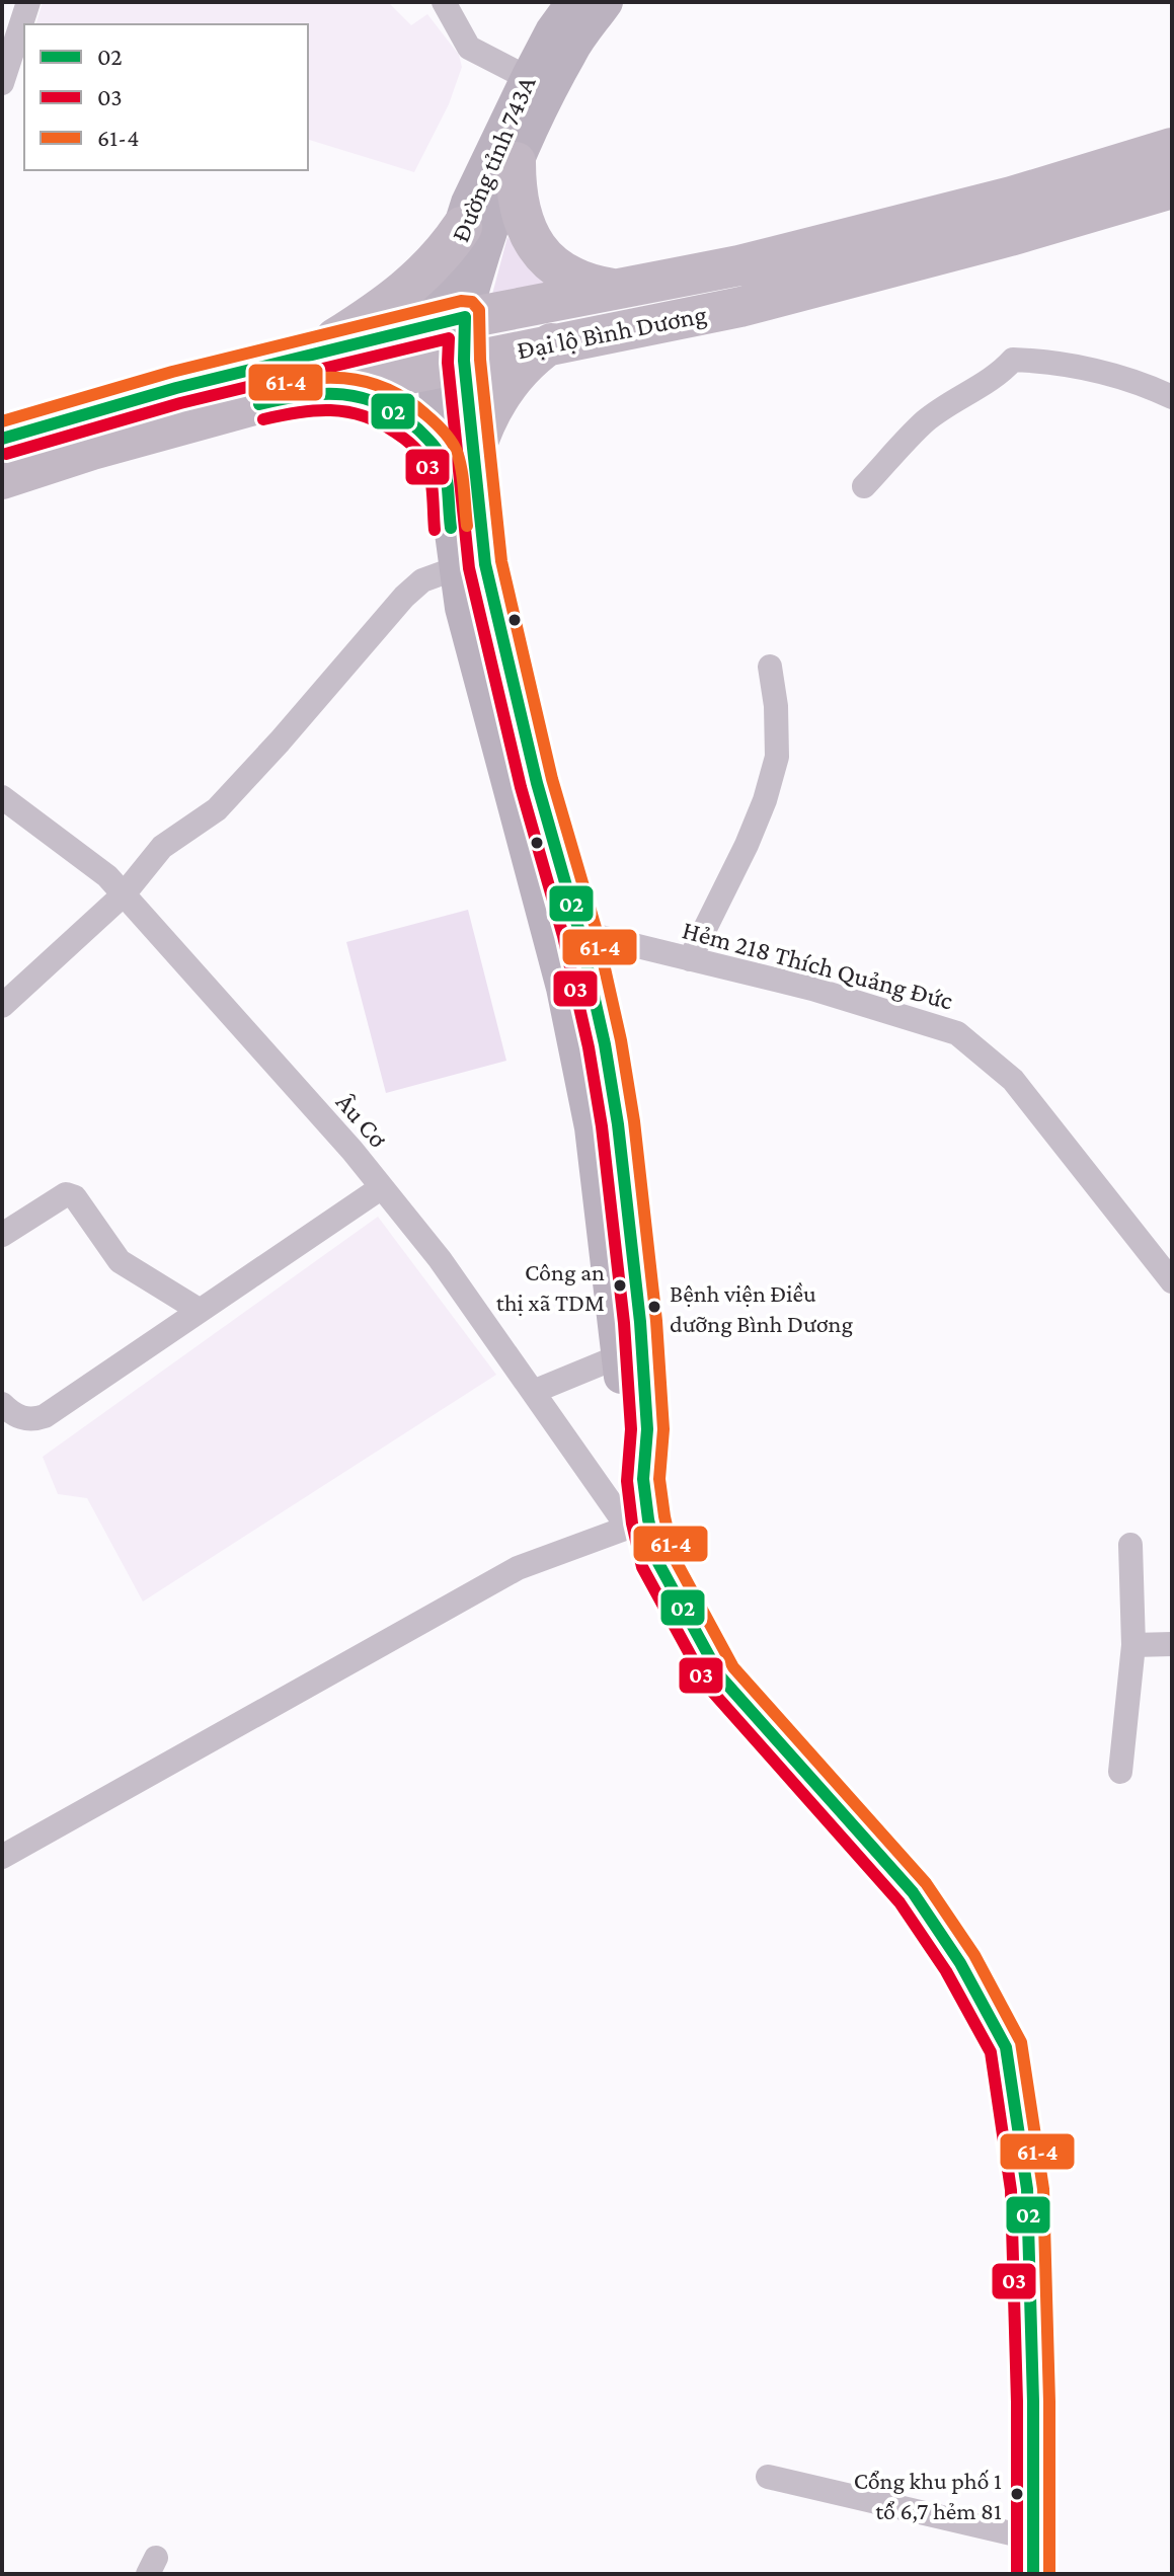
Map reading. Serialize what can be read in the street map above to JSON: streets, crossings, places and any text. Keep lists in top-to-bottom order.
{
  "streets": {
    "highway": ["Đại lộ Bình Dương"],
    "main road": ["Đường tỉnh 743A"],
    "street": ["Hẻm 218 Thích Quảng Đức", "Âu Cơ"]
  },
  "crossings": [
    ["Đường tỉnh 743A", "Đại lộ Bình Dương"]
  ],
  "places": ["Công an thị xã TDM", "Bệnh viện Điều dưỡng Bình Dương", "Cổng khu phố 1 tổ 6,7 hẻm 81"],
  "lines": ["transit line 61-4", "transit line 02", "transit line 03"],
  "legend": ["02", "03", "61-4"]
}
